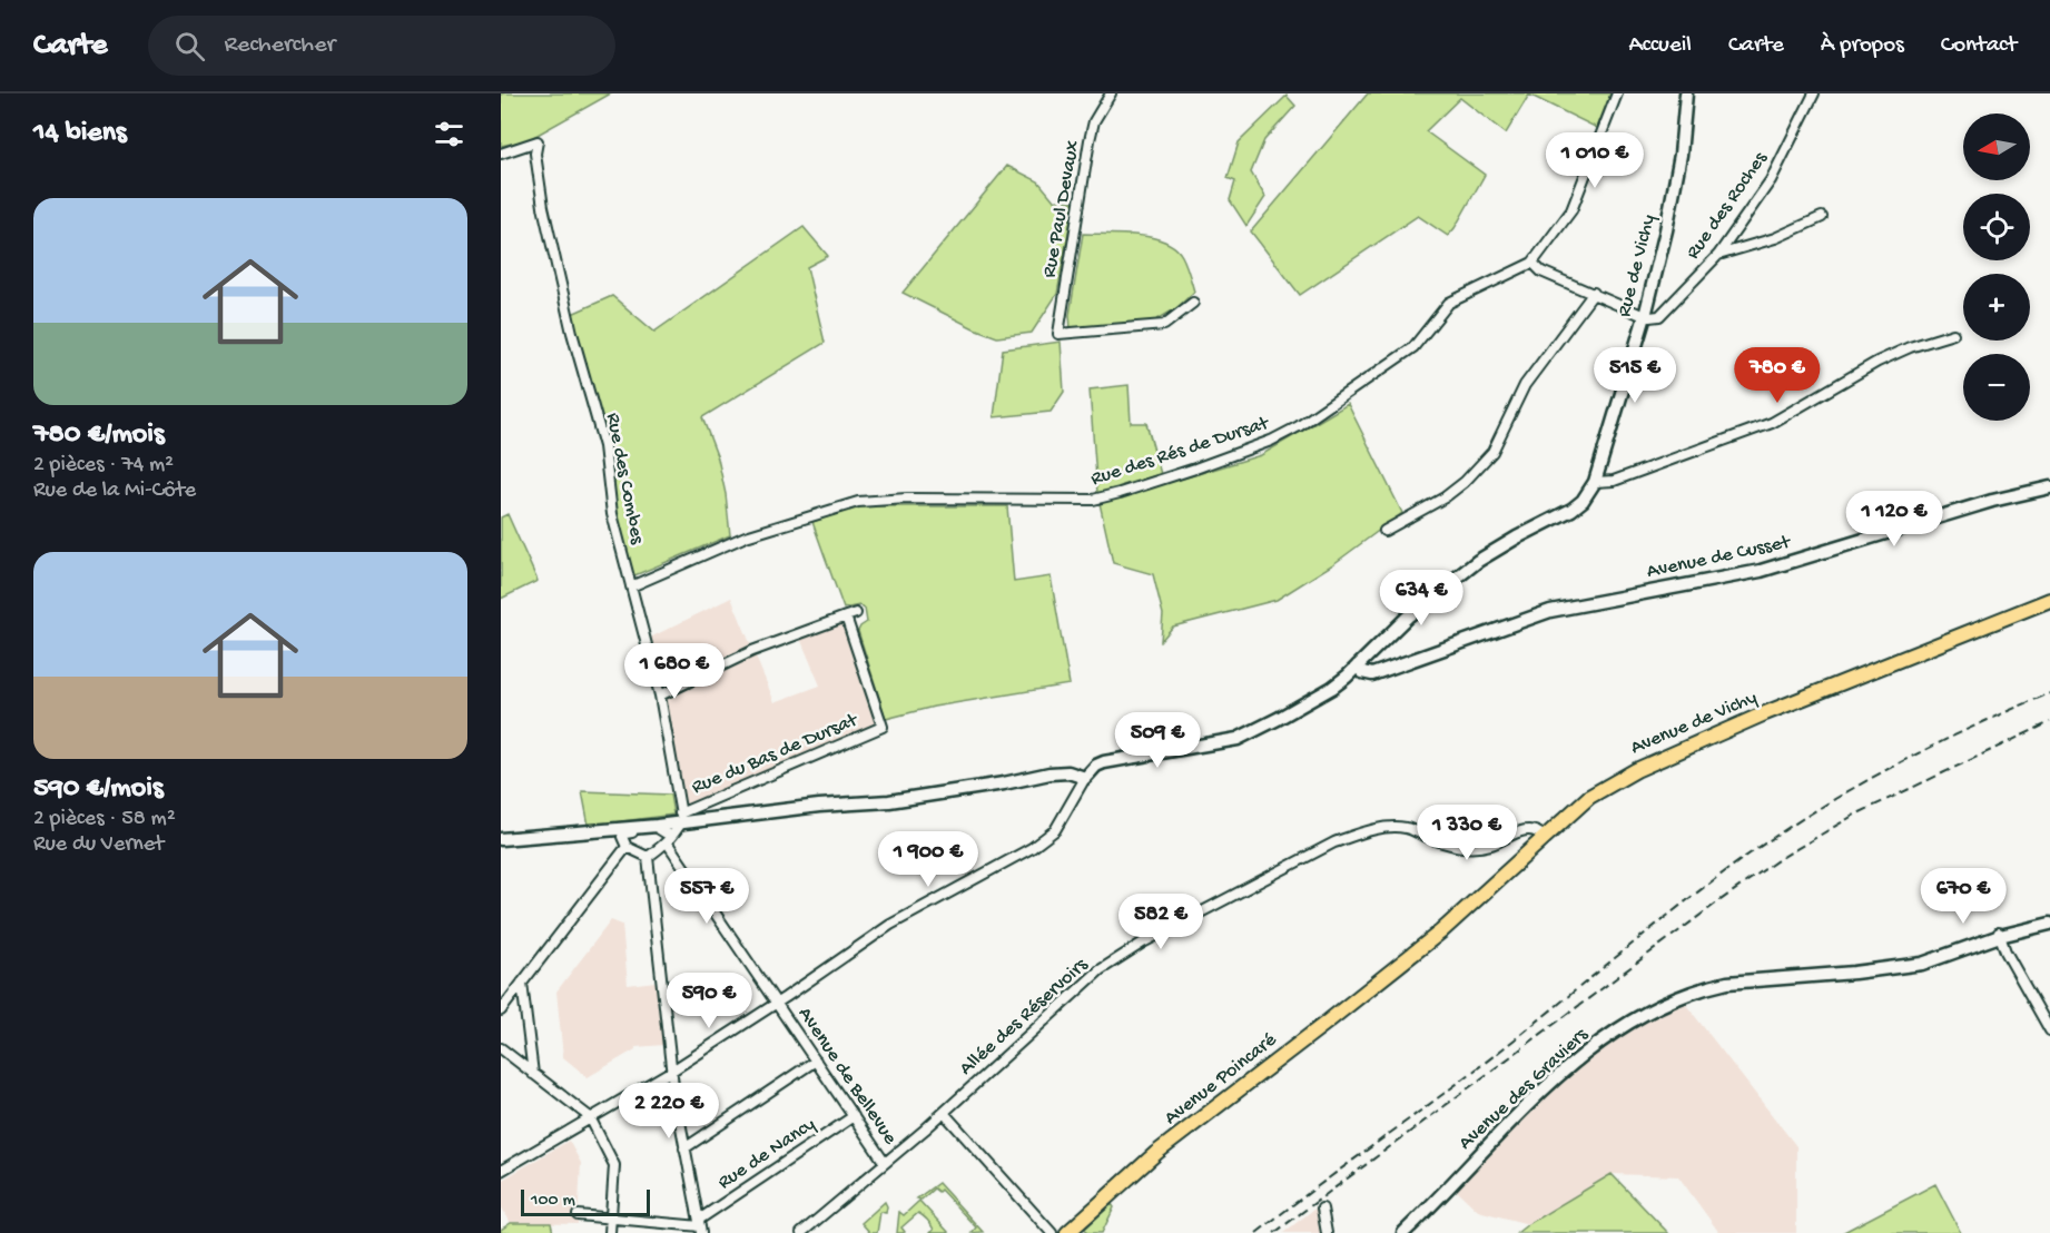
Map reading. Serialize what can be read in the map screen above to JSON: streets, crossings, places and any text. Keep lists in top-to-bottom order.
{
  "streets": {
    "main road": [
      "Rue de Vichy",
      "Avenue de Cusset",
      "Avenue de Vichy",
      "Avenue Poincaré",
      "Avenue des Graviers"
    ],
    "street": [
      "Rue des Roches",
      "Rue Paul Devaux",
      "Rue des Rés de Dursat",
      "Rue des Combes",
      "Rue du Bas de Dursat",
      "Allée des Réservoirs",
      "Avenue de Bellevue",
      "Rue de Nancy"
    ]
  },
  "crossings": [
    ["Rue des Roches", "Rue de Vichy"],
    ["Rue des Rés de Dursat", "Rue des Combes"],
    ["Rue des Combes", "Rue du Bas de Dursat"],
    ["Rue des Combes", "Avenue de Bellevue"],
    ["Avenue de Vichy", "Allée des Réservoirs"],
    ["Avenue de Vichy", "Avenue Poincaré"],
    ["Rue du Bas de Dursat", "Avenue de Bellevue"],
    ["Allée des Réservoirs", "Avenue de Bellevue"],
    ["Avenue de Bellevue", "Rue de Nancy"]
  ],
  "scale_bar": "100 m",
  "north": "left",
  "page": {
    "header": "Carte",
    "search": "Rechercher",
    "nav": [
      "Accueil",
      "Carte",
      "À propos",
      "Contact"
    ],
    "heading": "14 biens",
    "map_buttons": ["+", "−"],
    "price": [
      "1 010 €",
      "515 €",
      "780 €",
      "1 120 €",
      "634 €",
      "1 680 €",
      "509 €",
      "1 330 €",
      "1 900 €",
      "557 €",
      "670 €",
      "582 €",
      "590 €",
      "2 220 €"
    ],
    "list": [
      {
        "name": "780 €/mois",
        "note": "2 pièces · 74 m² · Rue de la Mi-Côte"
      },
      {
        "name": "590 €/mois",
        "note": "2 pièces · 58 m² · Rue du Vernet"
      }
    ],
    "scale": "100 m"
  }
}
